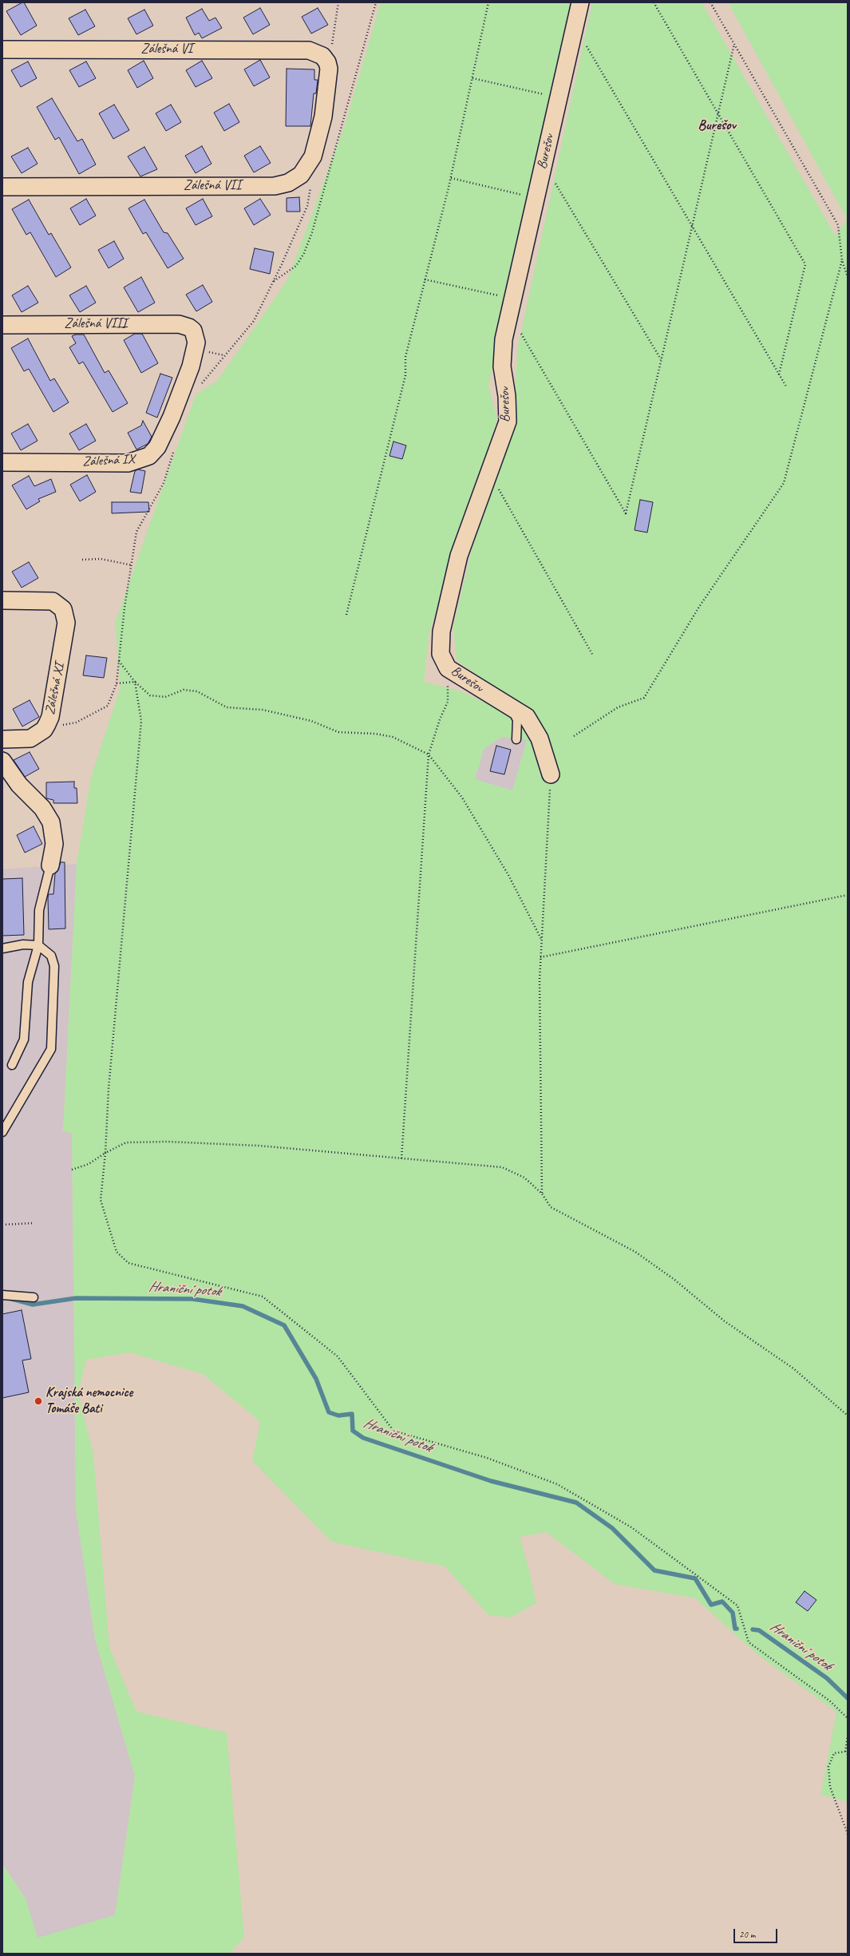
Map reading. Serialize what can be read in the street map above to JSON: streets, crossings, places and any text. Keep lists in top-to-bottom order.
{
  "streets": {
    "street": [
      "Zálešná VI",
      "Burešov",
      "Zálešná VII",
      "Zálešná VIII",
      "Zálešná IX",
      "Zálešná XI"
    ]
  },
  "crossings": [
    ["Zálešná VI", "Zálešná VII"],
    ["Zálešná VIII", "Zálešná IX"]
  ],
  "districts": ["Burešov"],
  "water": ["Hraniční potok"],
  "places": ["Krajská nemocnice Tomáše Bati"],
  "scale_bar": "20 m"
}
